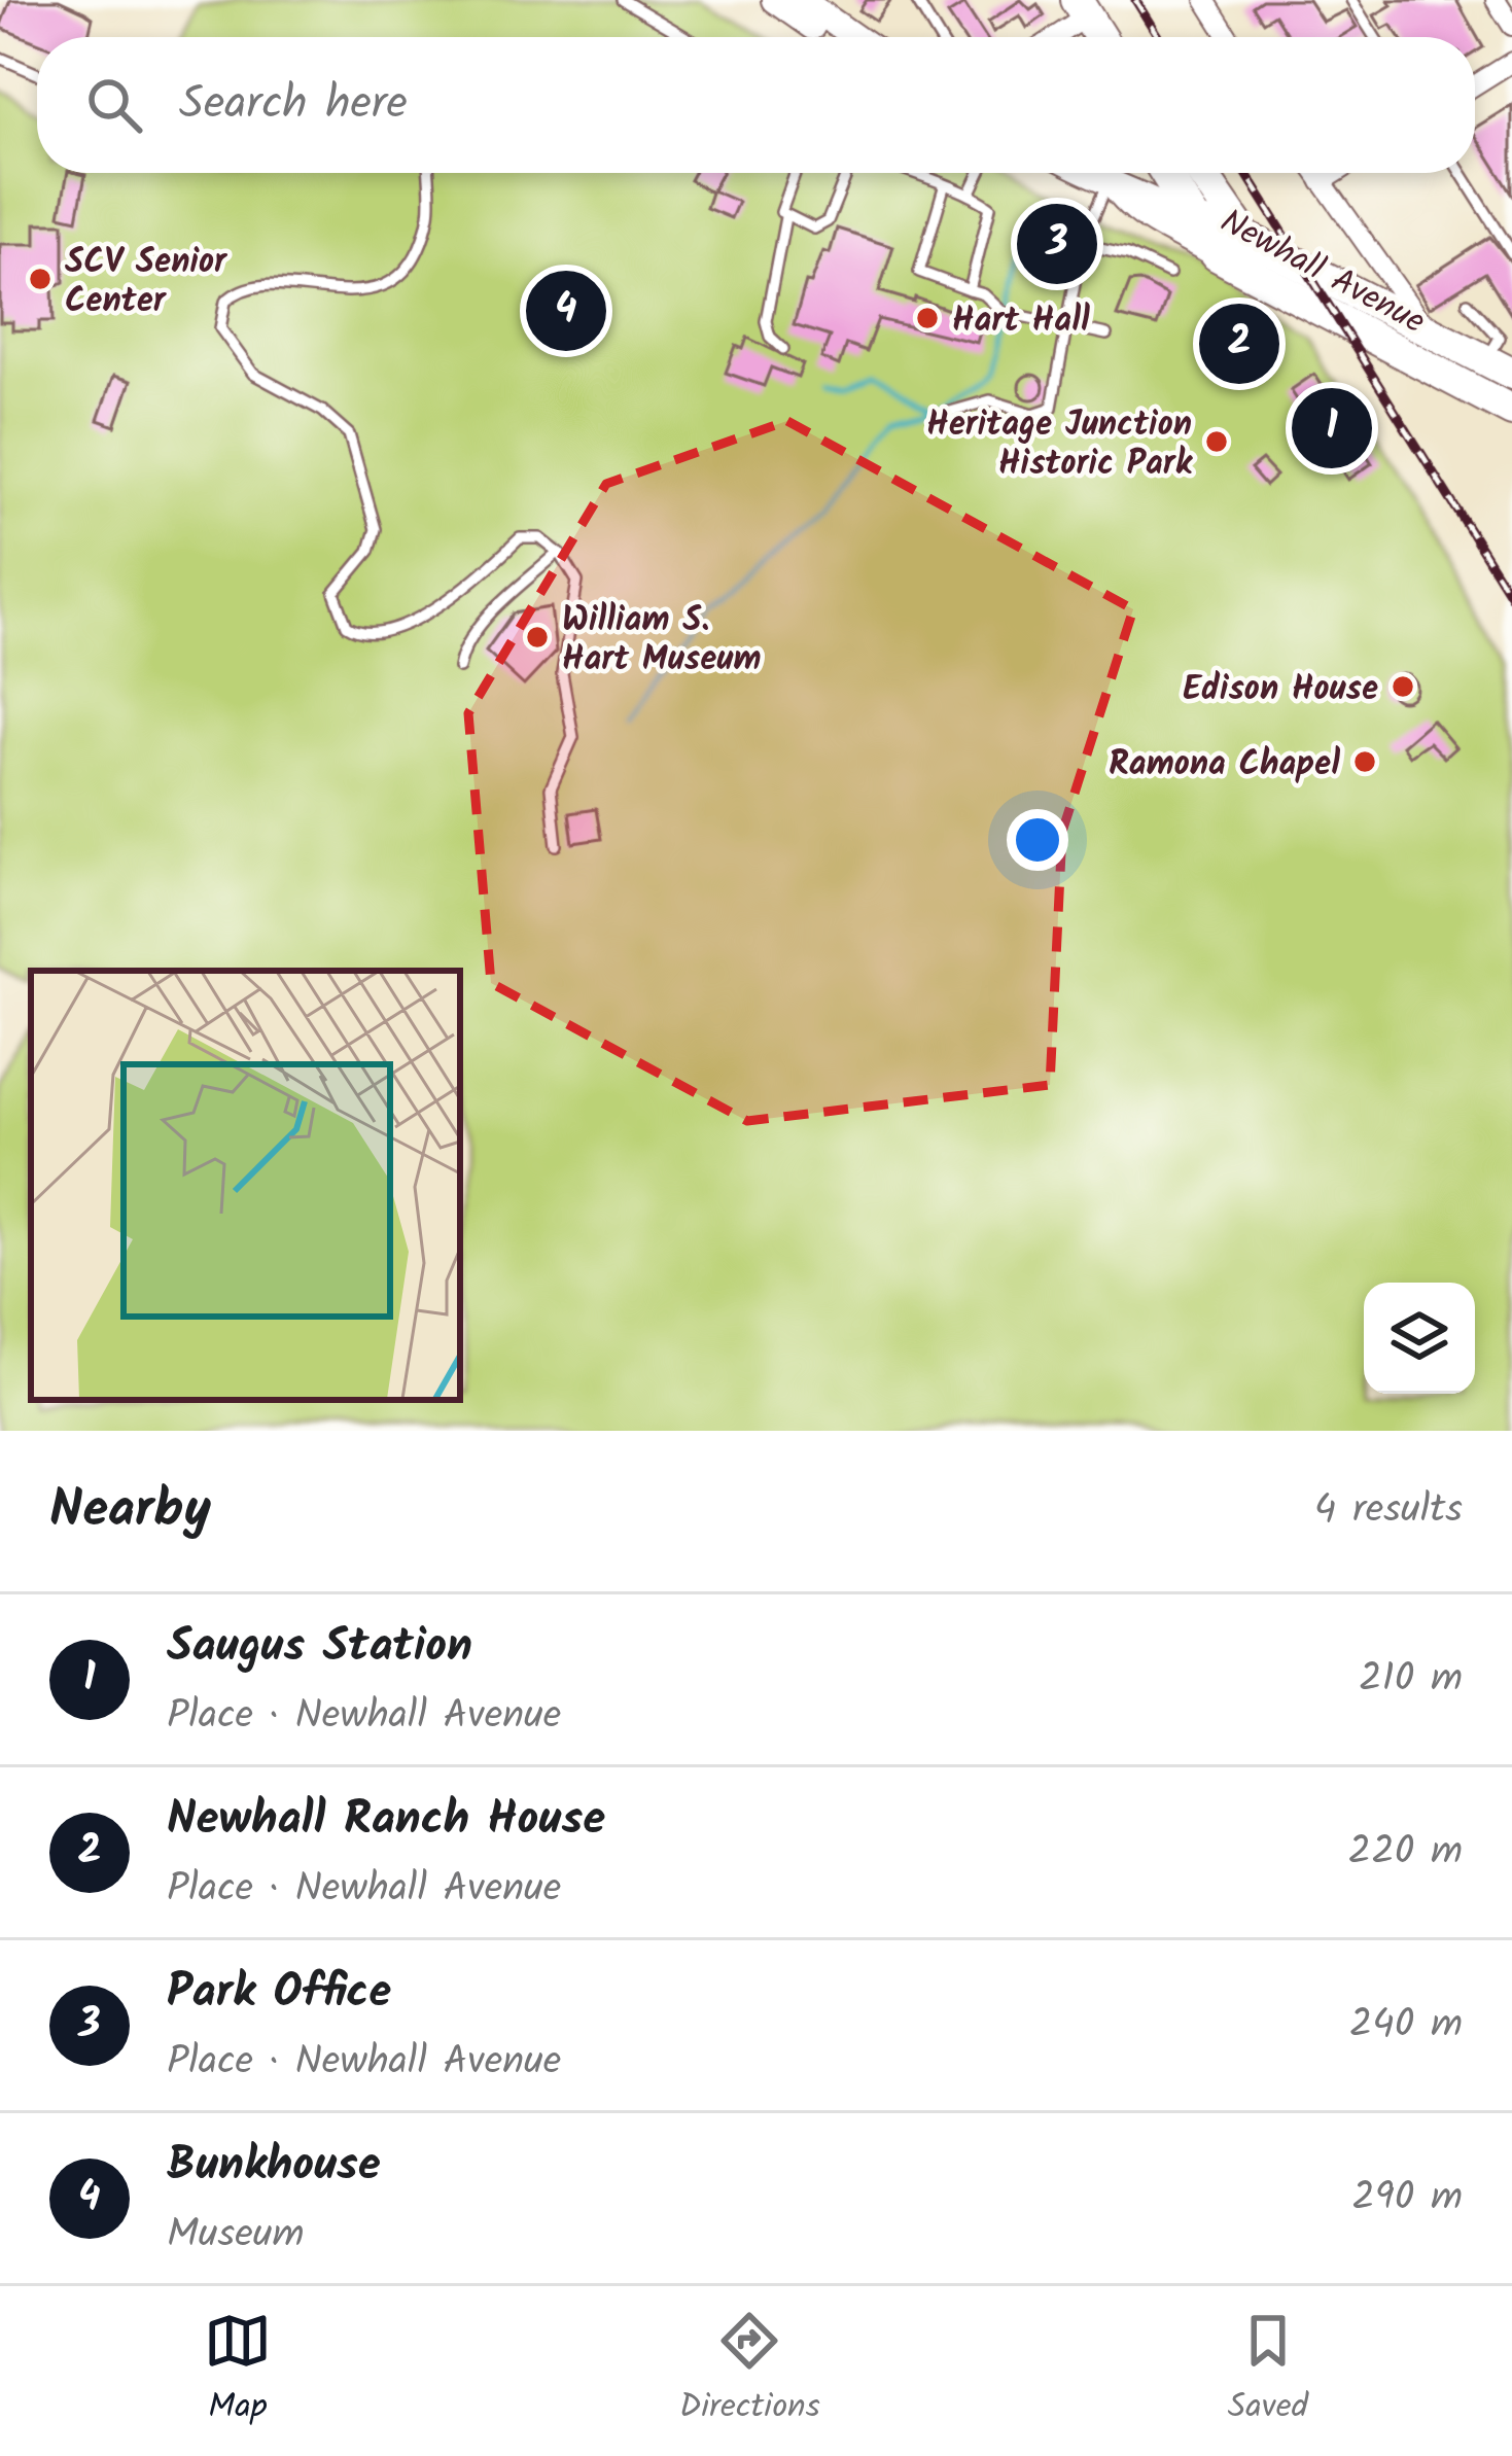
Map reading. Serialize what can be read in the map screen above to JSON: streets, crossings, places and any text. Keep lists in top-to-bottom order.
{
  "streets": {
    "main road": ["Newhall Avenue"]
  },
  "places": [
    "SCV Senior Center",
    "Hart Hall",
    "Heritage Junction Historic Park",
    "William S. Hart Museum",
    "Edison House",
    "Ramona Chapel"
  ],
  "page": {
    "search": "Search here",
    "pins": [
      "3",
      "4",
      "2",
      "1"
    ],
    "heading": ["Nearby", "4 results"],
    "list": [
      {
        "mark": "1",
        "name": "Saugus Station",
        "note": "Place · Newhall Avenue",
        "value": "210 m"
      },
      {
        "mark": "2",
        "name": "Newhall Ranch House",
        "note": "Place · Newhall Avenue",
        "value": "220 m"
      },
      {
        "mark": "3",
        "name": "Park Office",
        "note": "Place · Newhall Avenue",
        "value": "240 m"
      },
      {
        "mark": "4",
        "name": "Bunkhouse",
        "note": "Museum",
        "value": "290 m"
      }
    ],
    "nav": ["Map", "Directions", "Saved"]
  }
}
